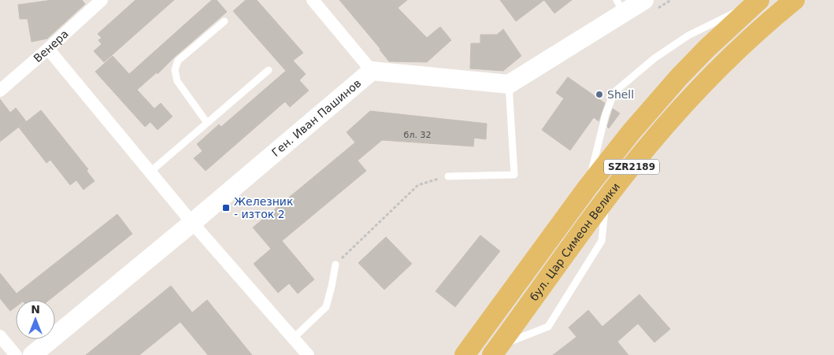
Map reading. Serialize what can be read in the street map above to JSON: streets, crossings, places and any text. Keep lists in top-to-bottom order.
{
  "streets": {
    "main road": ["SZR2189", "бул. Цар Симеон Велики"],
    "street": ["Венера", "Ген. Иван Пашинов"]
  },
  "places": {
    "other": ["Shell"],
    "transit": ["Железник - изток 2"]
  },
  "house_numbers": ["бл. 32"],
  "north": "top"
}
